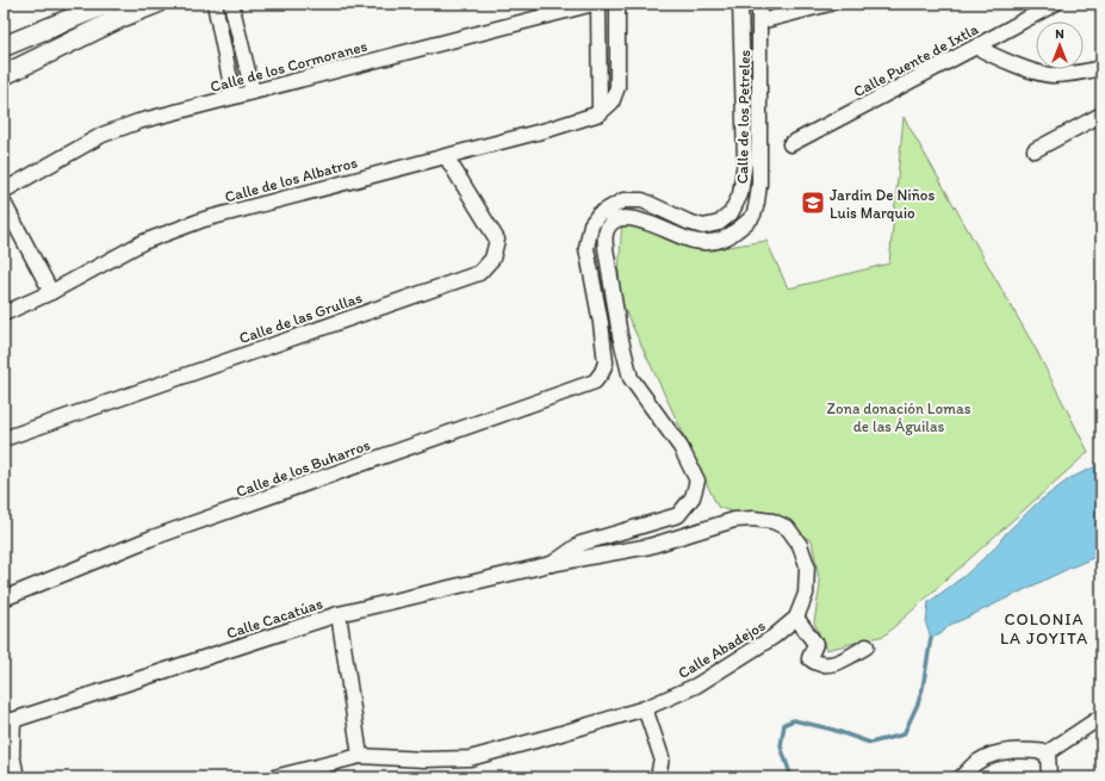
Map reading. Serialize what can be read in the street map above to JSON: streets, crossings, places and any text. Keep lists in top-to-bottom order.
{
  "streets": {
    "street": [
      "Calle Puente de Ixtla",
      "Calle de los Cormoranes",
      "Calle de los Petreles",
      "Calle de los Albatros",
      "Calle de las Grullas",
      "Calle de los Buharros",
      "Calle Cacatúas",
      "Calle Abadejos"
    ]
  },
  "crossings": [
    ["Calle de los Petreles", "Calle de los Buharros"],
    ["Calle de los Petreles", "Calle Cacatúas"],
    ["Calle de los Petreles", "Calle Abadejos"],
    ["Calle de los Albatros", "Calle de las Grullas"],
    ["Calle Cacatúas", "Calle Abadejos"]
  ],
  "districts": ["COLONIA LA JOYITA"],
  "parks": ["Zona donación Lomas de las Águilas"],
  "places": {
    "school or university": ["Jardin De Niños Luis Marquio"]
  },
  "north": "top"
}
